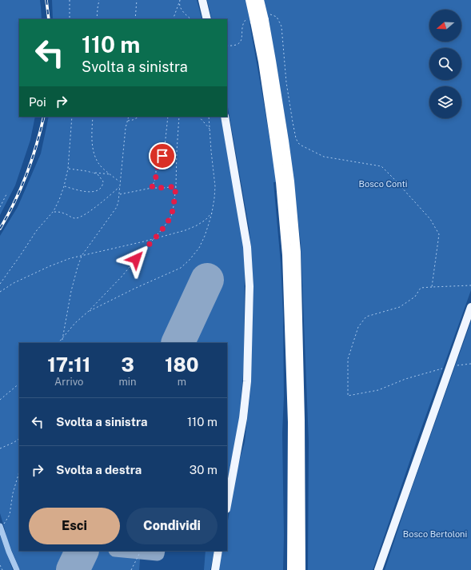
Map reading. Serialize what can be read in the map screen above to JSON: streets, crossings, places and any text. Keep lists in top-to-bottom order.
{
  "parks": ["Bosco Conti", "Bosco Bertoloni"],
  "north": "left",
  "page": {
    "turn": ["110 m", "Svolta a sinistra"],
    "then": "Poi",
    "eta": [
      "17:11",
      "Arrivo",
      "3",
      "min",
      "180",
      "m"
    ],
    "list": [
      {
        "name": "Svolta a sinistra",
        "value": "110 m"
      },
      {
        "name": "Svolta a destra",
        "value": "30 m"
      }
    ],
    "buttons": ["Esci", "Condividi"]
  }
}
